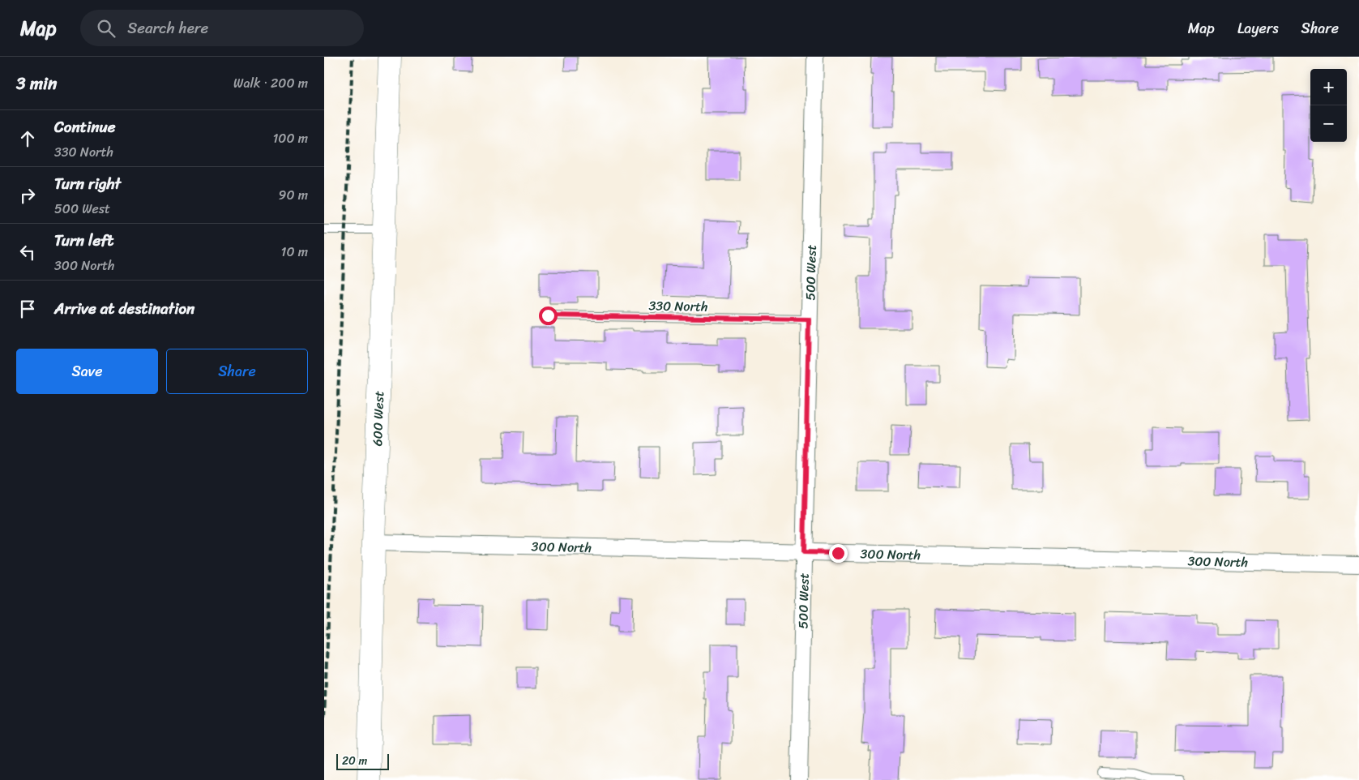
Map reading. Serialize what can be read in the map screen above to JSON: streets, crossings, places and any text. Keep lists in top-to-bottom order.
{
  "streets": {
    "main road": ["600 West"],
    "street": ["500 West", "300 North"],
    "lane": ["330 North"]
  },
  "crossings": [
    ["500 West", "330 North"],
    ["500 West", "300 North"],
    ["600 West", "300 North"]
  ],
  "scale_bar": "20 m",
  "page": {
    "header": "Map",
    "search": "Search here",
    "nav": ["Map", "Layers", "Share"],
    "heading": ["3 min", "Walk · 200 m"],
    "map_buttons": ["+", "−"],
    "list": [
      ["Continue", "330 North", "100 m"],
      ["Turn right", "500 West", "90 m"],
      ["Turn left", "300 North", "10 m"],
      "Arrive at destination"
    ],
    "buttons": ["Save", "Share"],
    "scale": "20 m"
  }
}
